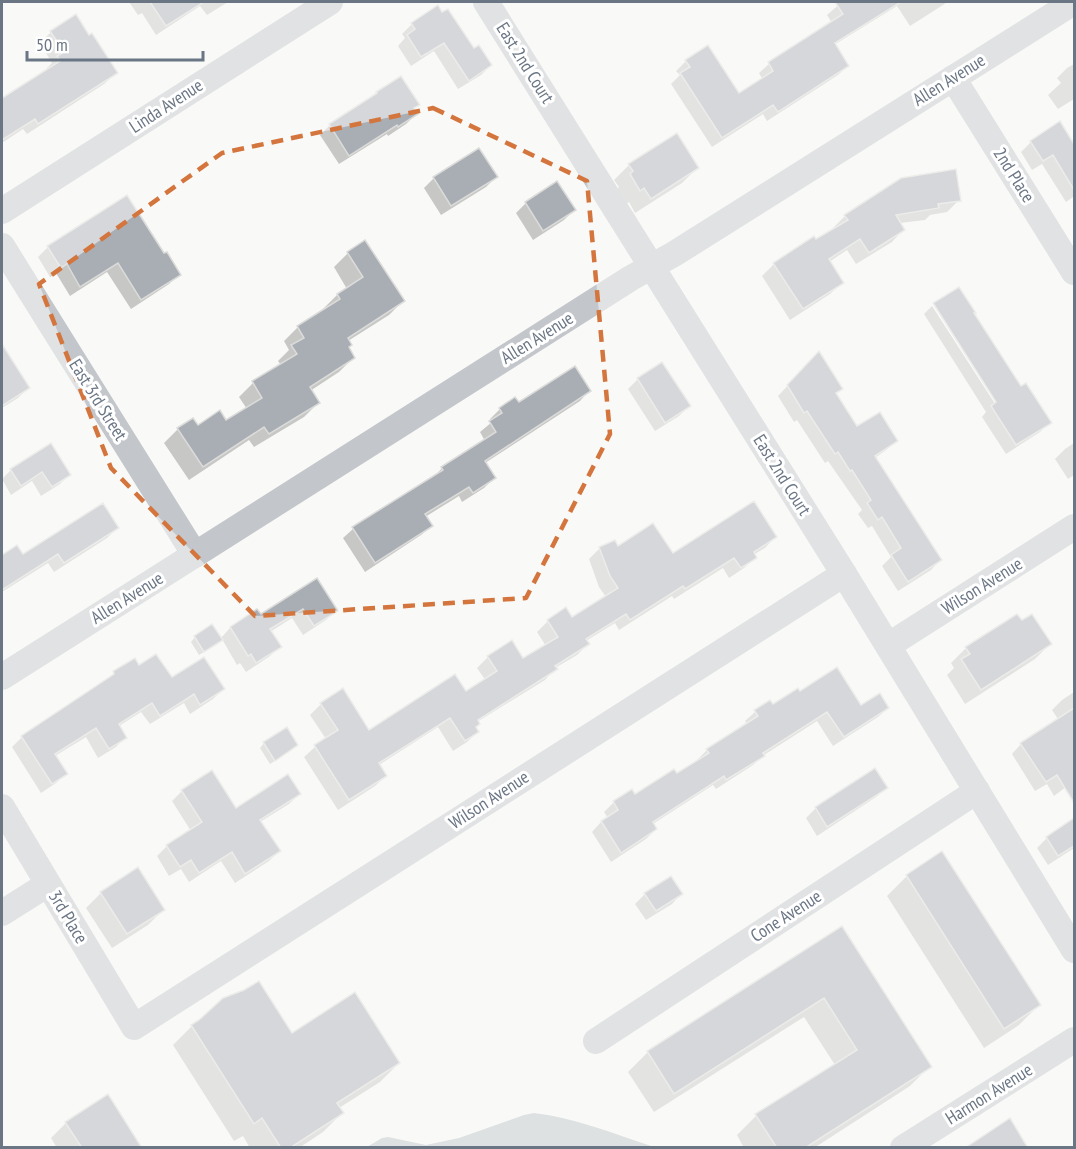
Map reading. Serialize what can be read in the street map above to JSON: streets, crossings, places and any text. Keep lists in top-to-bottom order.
{
  "streets": {
    "street": [
      "East 2nd Court",
      "Allen Avenue",
      "Linda Avenue",
      "2nd Place",
      "East 3rd Street",
      "Wilson Avenue",
      "Cone Avenue",
      "3rd Place",
      "Harmon Avenue"
    ]
  },
  "crossings": [
    ["East 2nd Court", "Allen Avenue"],
    ["East 2nd Court", "Wilson Avenue"],
    ["East 2nd Court", "Cone Avenue"],
    ["Allen Avenue", "2nd Place"],
    ["Allen Avenue", "East 3rd Street"],
    ["Wilson Avenue", "3rd Place"]
  ],
  "scale_bar": "50 m"
}
